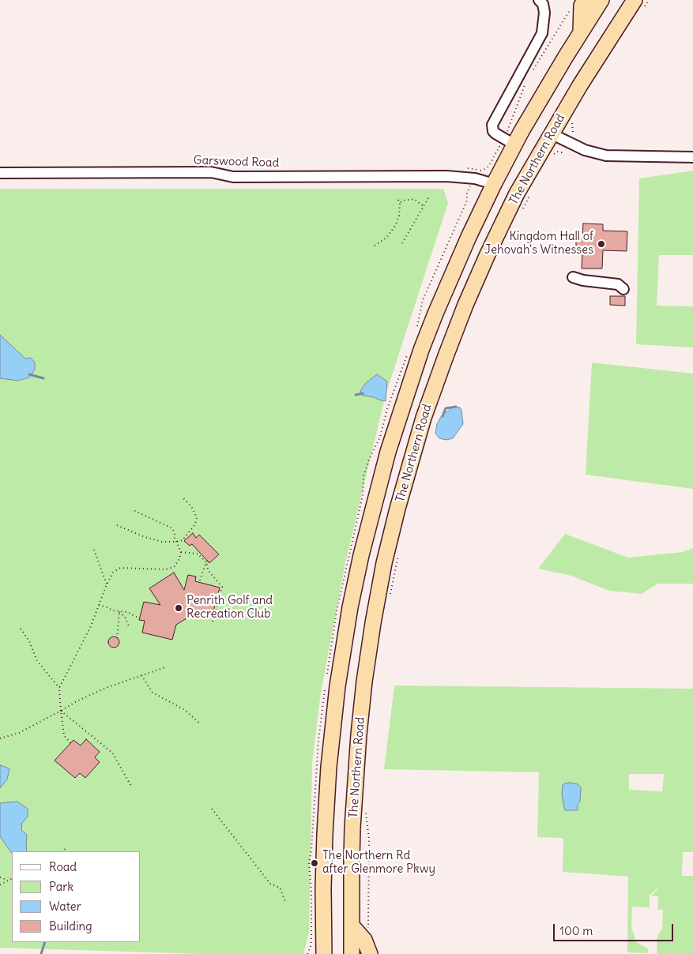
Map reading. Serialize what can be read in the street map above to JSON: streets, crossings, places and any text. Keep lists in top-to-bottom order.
{
  "streets": {
    "highway": ["The Northern Road"],
    "street": ["Garswood Road"]
  },
  "crossings": [
    ["The Northern Road", "Garswood Road"]
  ],
  "places": ["Kingdom Hall of Jehovah's Witnesses", "Penrith Golf and Recreation Club", "The Northern Rd after Glenmore Pkwy"],
  "legend": [
    "Road",
    "Park",
    "Water",
    "Building"
  ],
  "scale_bar": "100 m"
}
